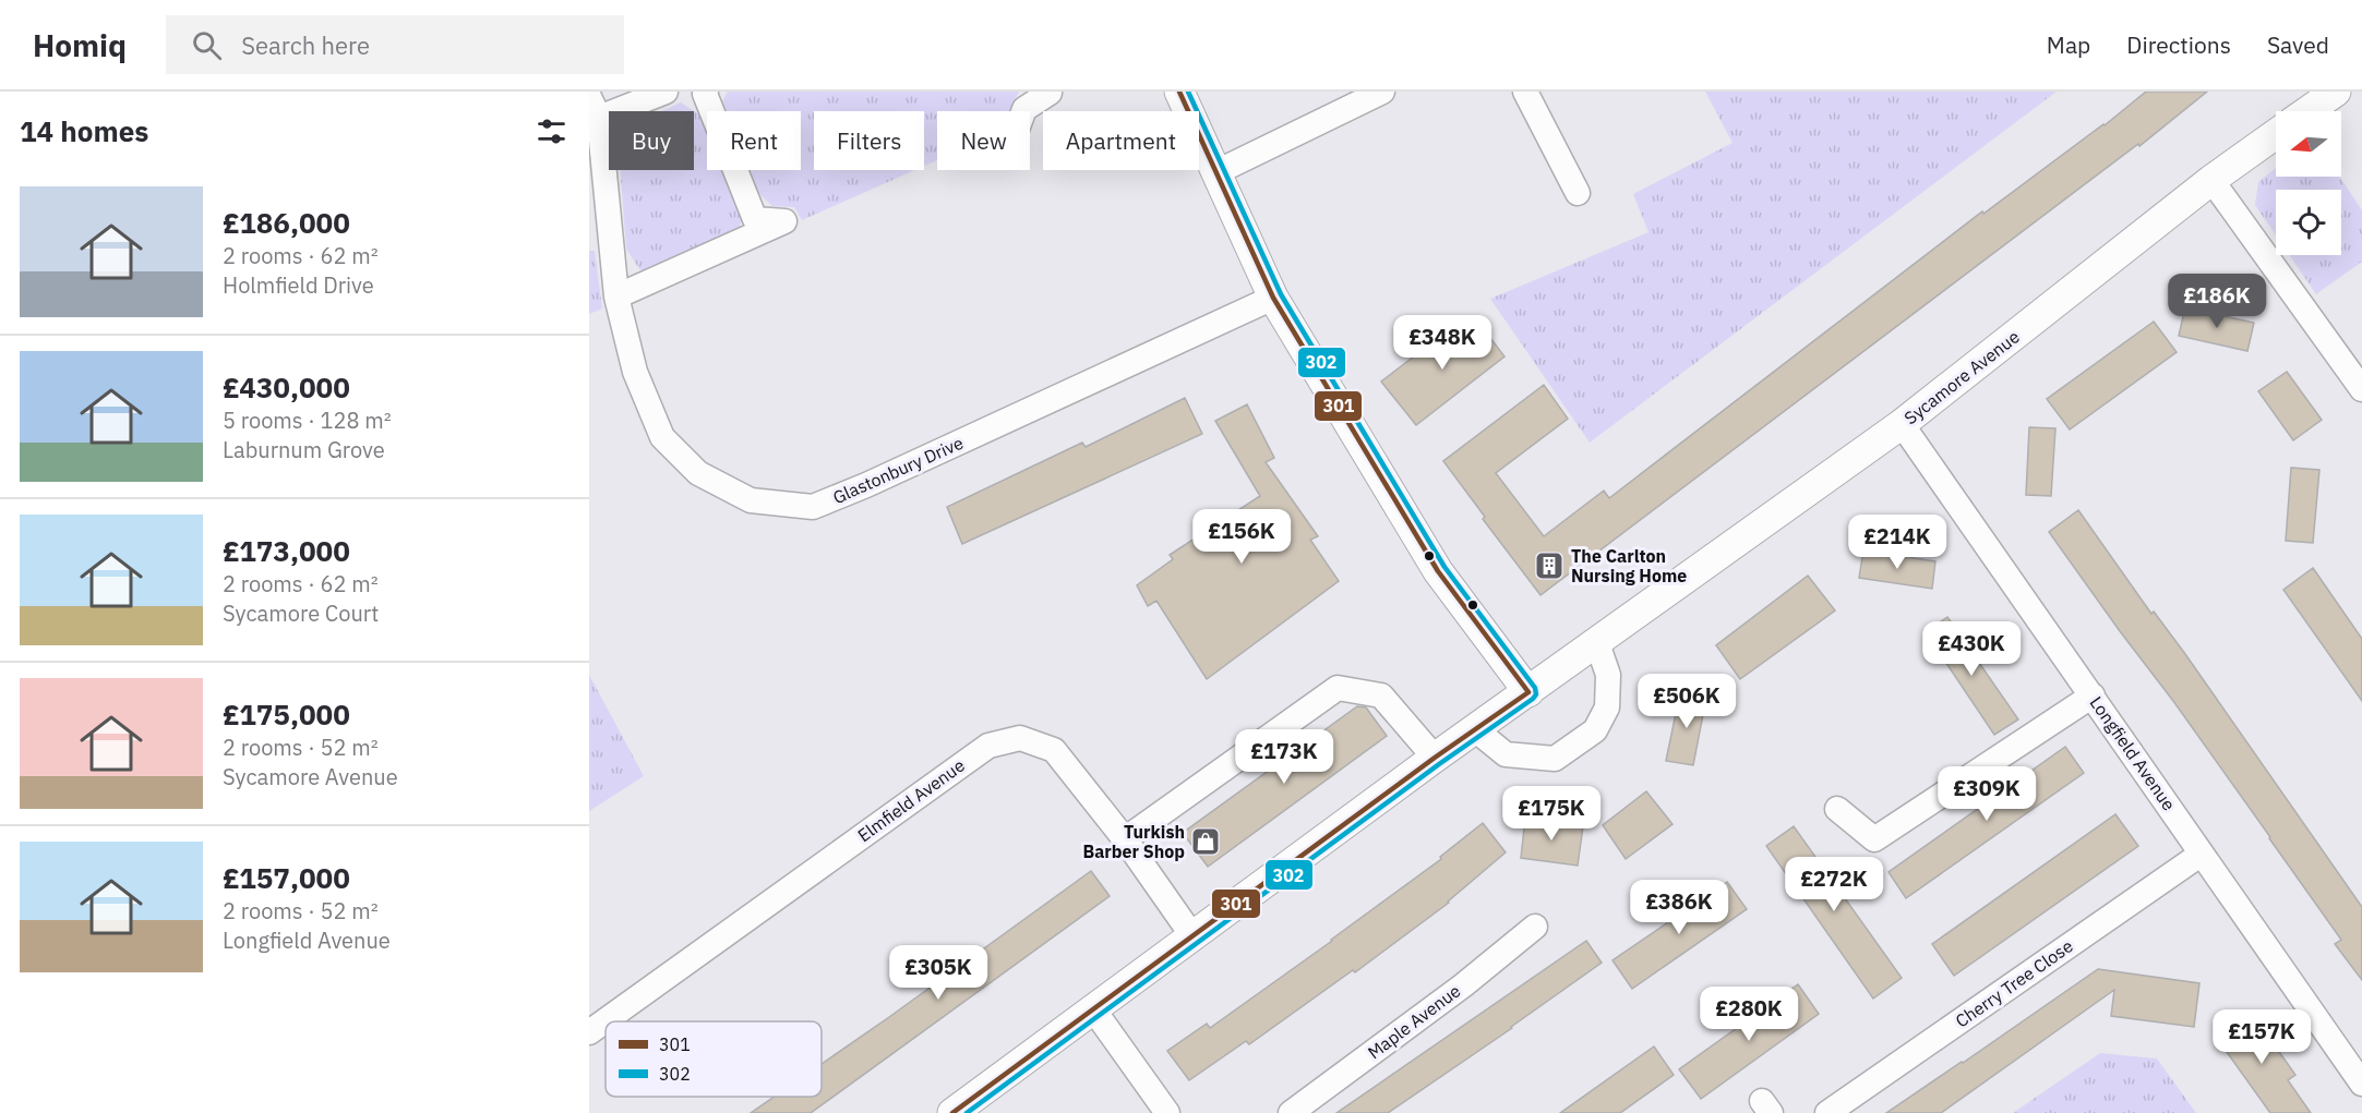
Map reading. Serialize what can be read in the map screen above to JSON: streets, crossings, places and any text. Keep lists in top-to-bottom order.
{
  "streets": {
    "street": [
      "Sycamore Avenue",
      "Glastonbury Drive",
      "Longfield Avenue",
      "Elmfield Avenue",
      "Cherry Tree Close",
      "Maple Avenue"
    ]
  },
  "crossings": [
    ["Sycamore Avenue", "Longfield Avenue"],
    ["Sycamore Avenue", "Elmfield Avenue"],
    ["Longfield Avenue", "Cherry Tree Close"]
  ],
  "places": {
    "building": ["The Carlton Nursing Home"],
    "shop": ["Turkish Barber Shop"]
  },
  "lines": ["transit line 301", "transit line 302"],
  "legend": ["301", "302"],
  "north": "left",
  "page": {
    "header": "Homiq",
    "search": "Search here",
    "nav": ["Map", "Directions", "Saved"],
    "heading": "14 homes",
    "chip": [
      "Buy",
      "Rent",
      "Filters",
      "New",
      "Apartment"
    ],
    "list": [
      {
        "name": "£186,000",
        "note": "2 rooms · 62 m² · Holmfield Drive"
      },
      {
        "name": "£430,000",
        "note": "5 rooms · 128 m² · Laburnum Grove"
      },
      {
        "name": "£173,000",
        "note": "2 rooms · 62 m² · Sycamore Court"
      },
      {
        "name": "£175,000",
        "note": "2 rooms · 52 m² · Sycamore Avenue"
      },
      {
        "name": "£157,000",
        "note": "2 rooms · 52 m² · Longfield Avenue"
      }
    ],
    "price": [
      "£186K",
      "£348K",
      "£156K",
      "£214K",
      "£430K",
      "£506K",
      "£173K",
      "£309K",
      "£175K",
      "£272K",
      "£386K",
      "£305K",
      "£280K",
      "£157K"
    ]
  }
}
